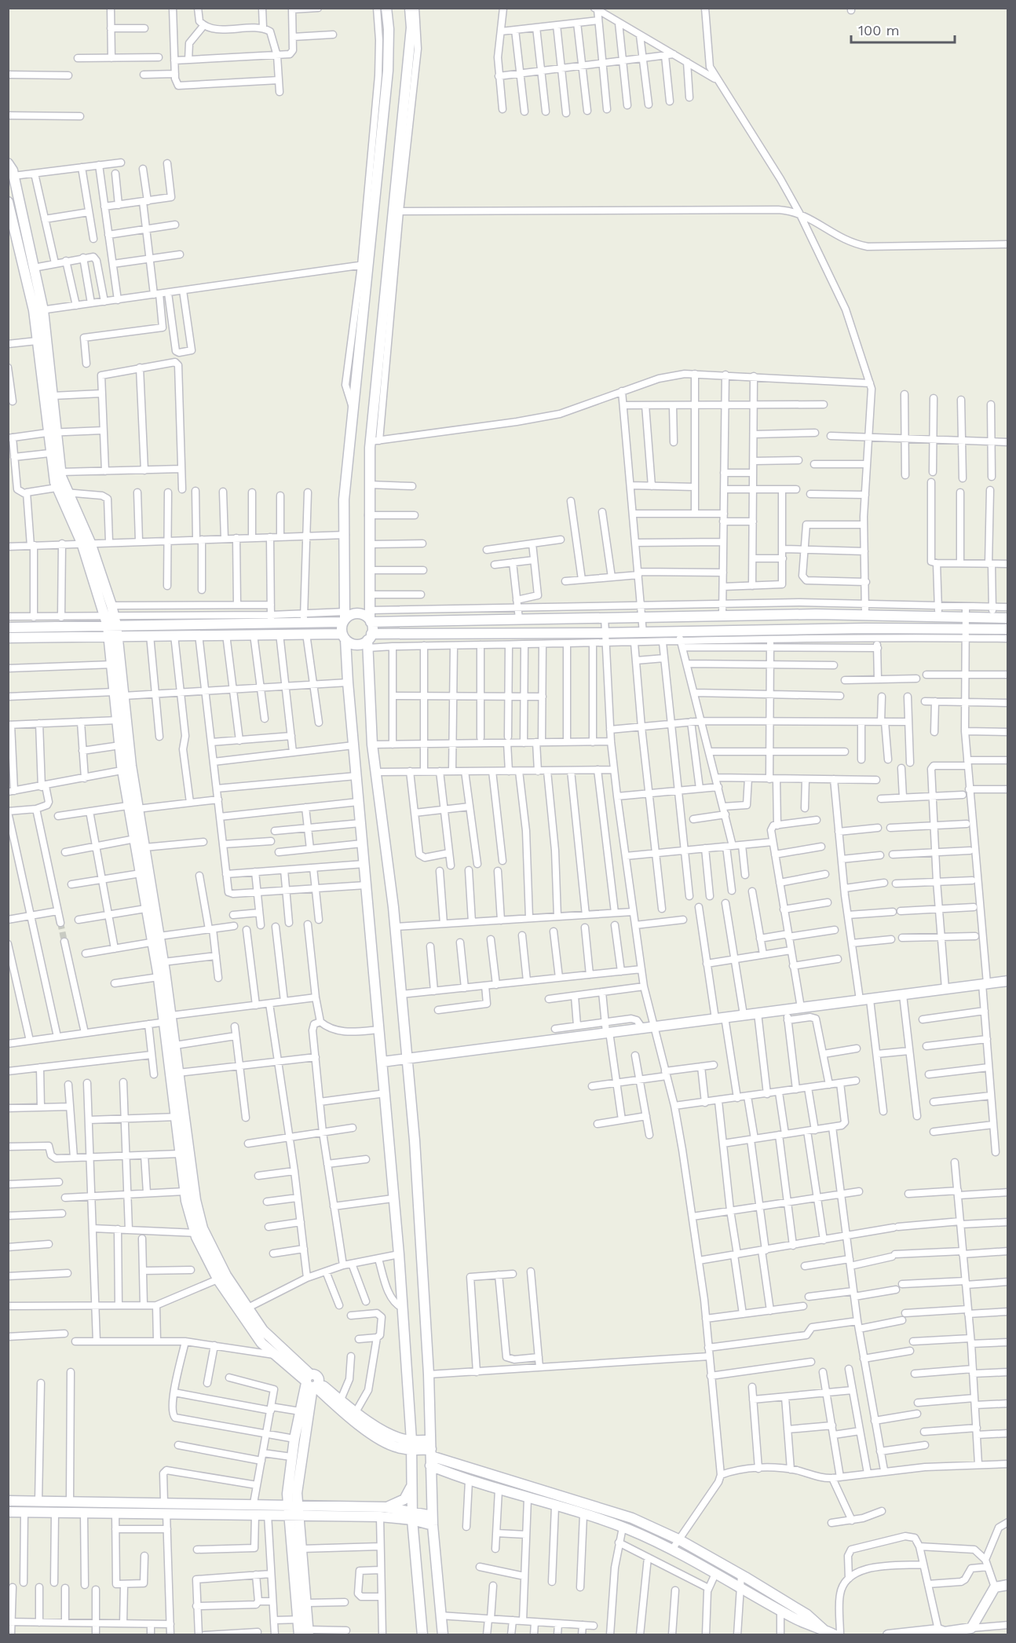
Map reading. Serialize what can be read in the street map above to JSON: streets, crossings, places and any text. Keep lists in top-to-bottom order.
{
  "scale_bar": "100 m"
}
